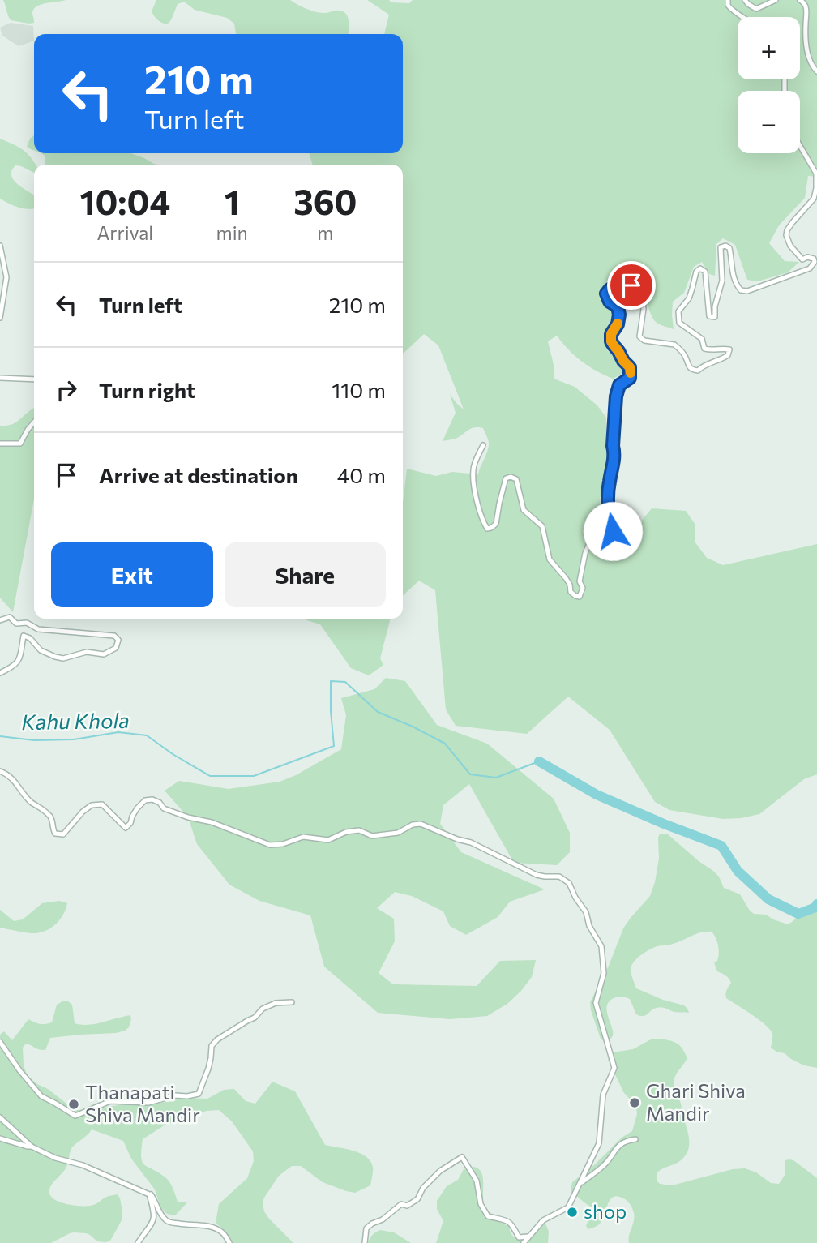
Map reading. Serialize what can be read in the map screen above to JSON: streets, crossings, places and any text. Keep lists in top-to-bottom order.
{
  "water": ["Kahu Khola"],
  "places": ["Ghari Shiva Mandir", "Thanapati Shiva Mandir", "shop"],
  "page": {
    "map_buttons": ["+", "−"],
    "turn": ["210 m", "Turn left"],
    "eta": [
      "10:04",
      "Arrival",
      "1",
      "min",
      "360",
      "m"
    ],
    "list": [
      {
        "name": "Turn left",
        "value": "210 m"
      },
      {
        "name": "Turn right",
        "value": "110 m"
      },
      {
        "name": "Arrive at destination",
        "value": "40 m"
      }
    ],
    "buttons": ["Exit", "Share"]
  }
}
